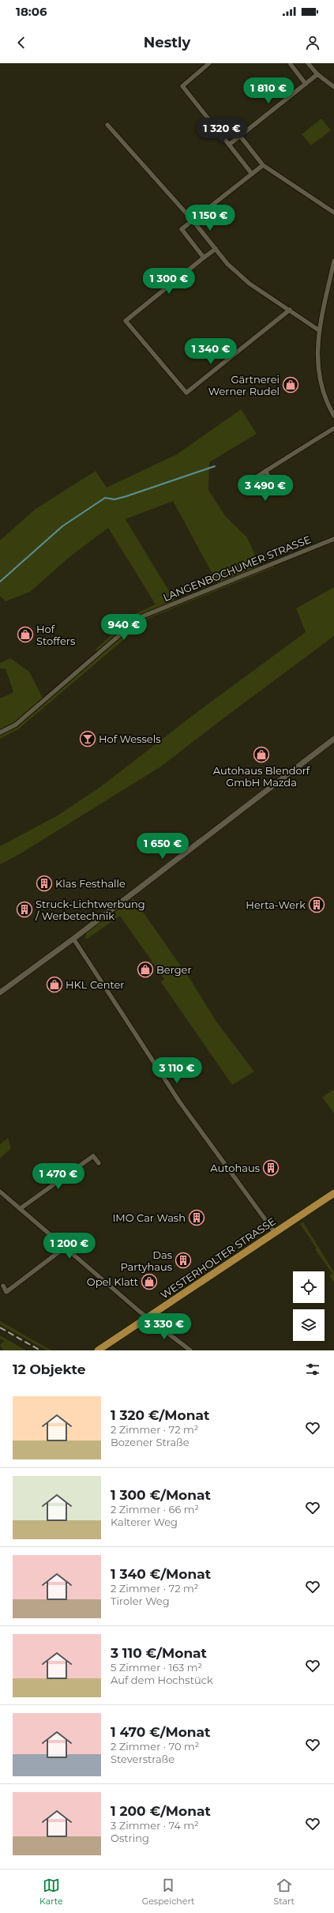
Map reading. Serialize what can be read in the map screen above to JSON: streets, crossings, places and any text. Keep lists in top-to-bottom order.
{
  "streets": {
    "main road": ["WESTERHOLTER STRASSE"],
    "street": ["LANGENBOCHUMER STRASSE"]
  },
  "places": {
    "shop": [
      "Gärtnerei Werner Rudel",
      "Hof Stoffers",
      "Autohaus Blendorf GmbH Mazda",
      "Berger",
      "HKL Center",
      "Opel Klatt"
    ],
    "bar": ["Hof Wessels"],
    "building": [
      "Klas Festhalle",
      "Herta-Werk",
      "Struck-Lichtwerbung / Werbetechnik",
      "Autohaus",
      "IMO Car Wash",
      "Das Partyhaus"
    ]
  },
  "page": {
    "status": "18:06",
    "header": "Nestly",
    "price": [
      "1 810 €",
      "1 320 €",
      "1 150 €",
      "1 300 €",
      "1 340 €",
      "3 490 €",
      "940 €",
      "1 650 €",
      "3 110 €",
      "1 470 €",
      "1 200 €",
      "3 330 €"
    ],
    "heading": "12 Objekte",
    "list": [
      {
        "name": "1 320 €/Monat",
        "note": "2 Zimmer · 72 m² · Bozener Straße"
      },
      {
        "name": "1 300 €/Monat",
        "note": "2 Zimmer · 66 m² · Kalterer Weg"
      },
      {
        "name": "1 340 €/Monat",
        "note": "2 Zimmer · 72 m² · Tiroler Weg"
      },
      {
        "name": "3 110 €/Monat",
        "note": "5 Zimmer · 163 m² · Auf dem Hochstück"
      },
      {
        "name": "1 470 €/Monat",
        "note": "2 Zimmer · 70 m² · Steverstraße"
      },
      {
        "name": "1 200 €/Monat",
        "note": "3 Zimmer · 74 m² · Ostring"
      }
    ],
    "tabs": ["Karte", "Gespeichert", "Start"]
  }
}
